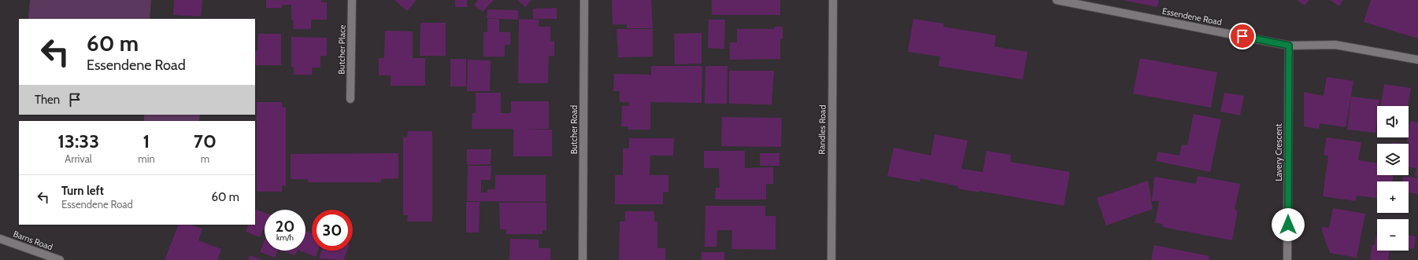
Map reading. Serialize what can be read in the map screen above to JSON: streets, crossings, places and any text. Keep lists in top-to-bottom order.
{
  "streets": {
    "street": [
      "Essendene Road",
      "Butcher Place",
      "Butcher Road",
      "Randles Road",
      "Lavery Crescent",
      "Barns Road"
    ]
  },
  "crossings": [
    ["Essendene Road", "Lavery Crescent"]
  ],
  "page": {
    "turn": ["60 m", "Essendene Road"],
    "then": "Then",
    "map_buttons": ["+", "−"],
    "eta": [
      "13:33",
      "Arrival",
      "1",
      "min",
      "70",
      "m"
    ],
    "list": [
      {
        "name": "Turn left",
        "note": "Essendene Road",
        "value": "60 m"
      }
    ],
    "speed": "20 km/h",
    "limit": "30"
  }
}
